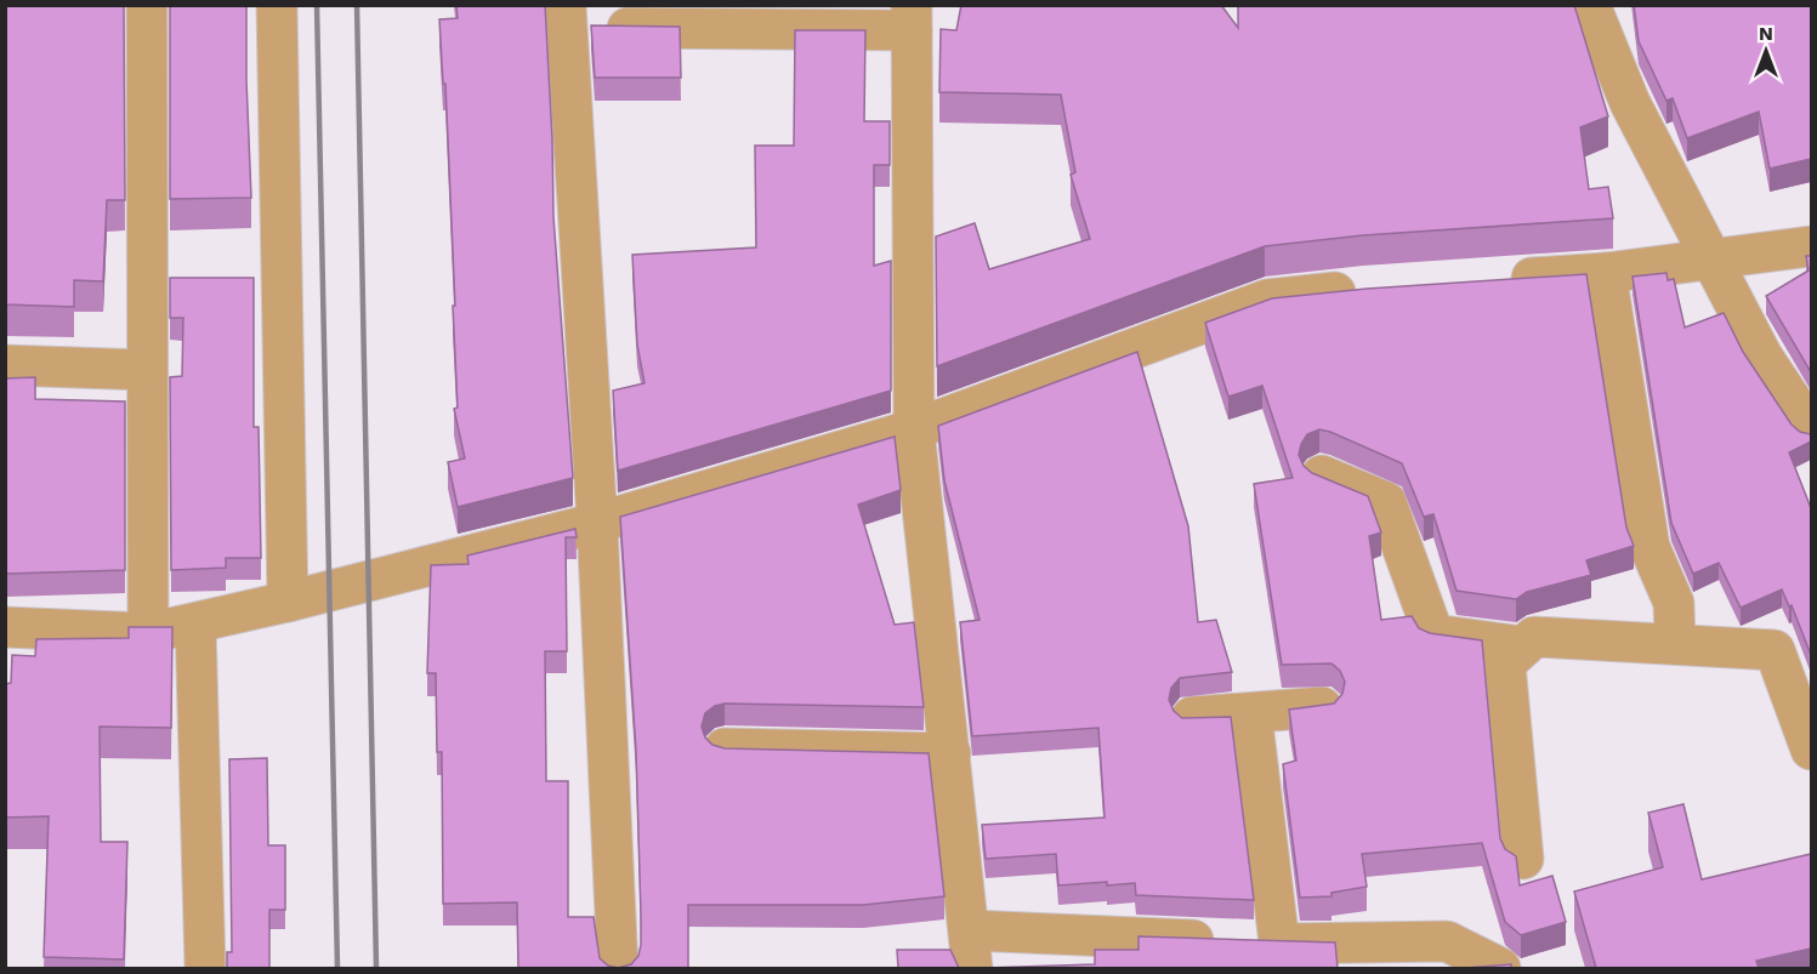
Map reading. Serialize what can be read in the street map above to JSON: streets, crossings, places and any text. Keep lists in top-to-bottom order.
{
  "north": "top"
}
